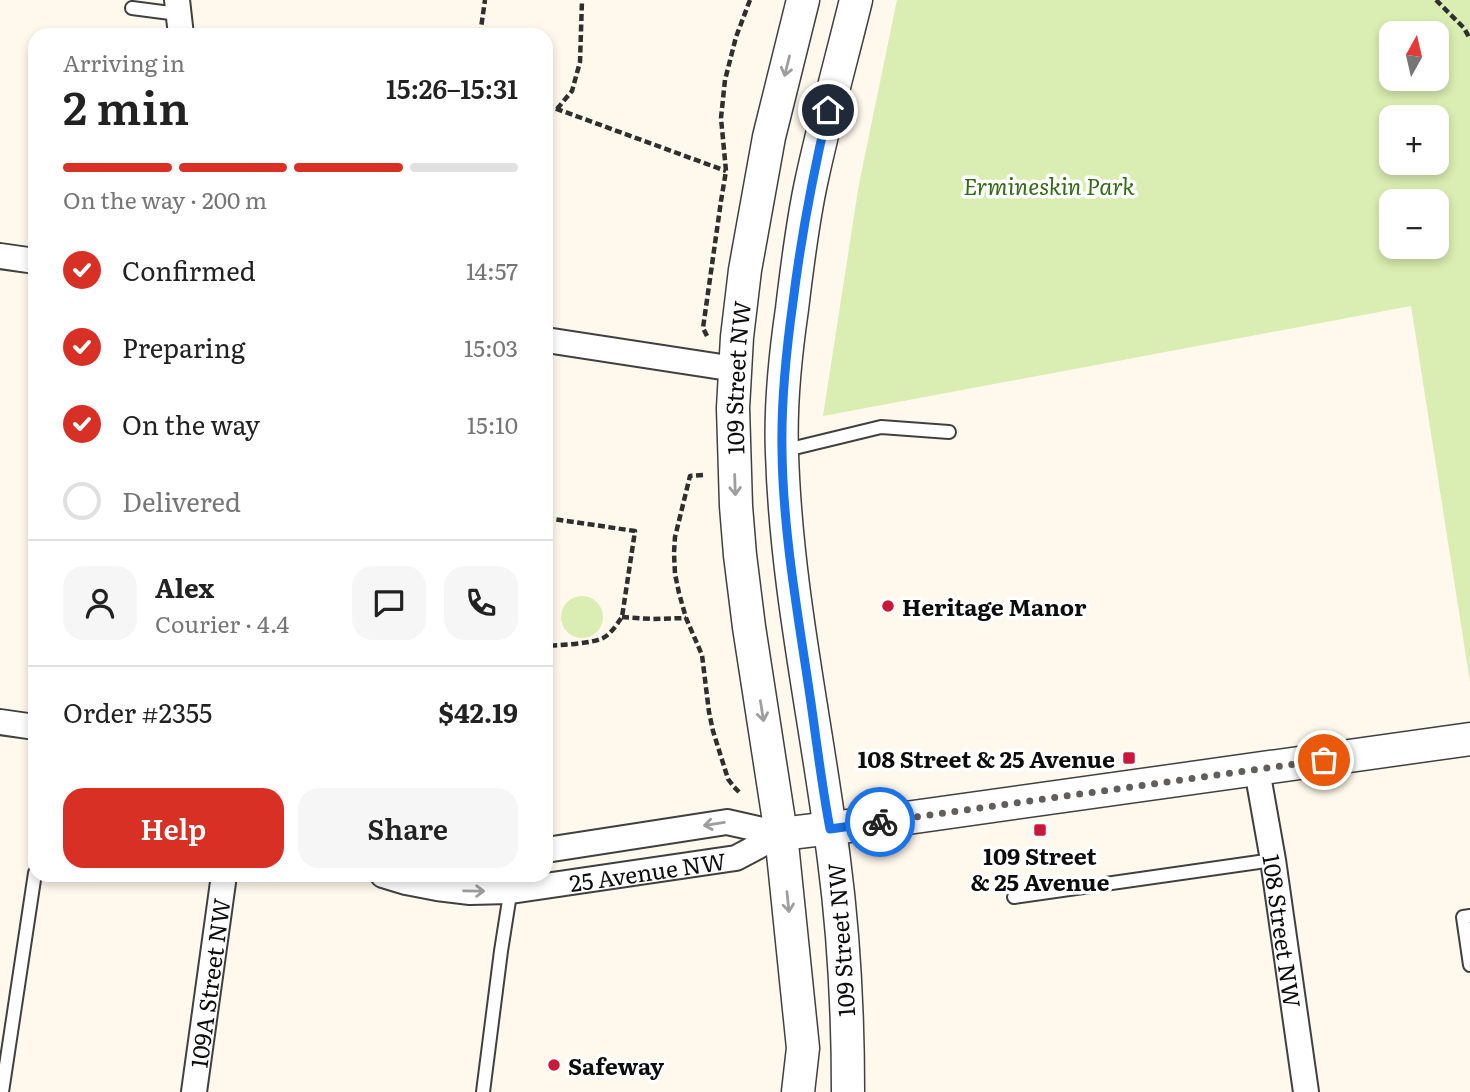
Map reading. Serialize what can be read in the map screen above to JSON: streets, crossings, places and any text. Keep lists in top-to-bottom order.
{
  "streets": {
    "street": [
      "109 Street NW",
      "25 Avenue NW",
      "108 Street NW",
      "109A Street NW"
    ]
  },
  "crossings": [
    ["109 Street NW", "25 Avenue NW"],
    ["25 Avenue NW", "108 Street NW"]
  ],
  "parks": ["Ermineskin Park"],
  "places": {
    "other": ["Heritage Manor", "Safeway"],
    "transit": ["108 Street & 25 Avenue", "109 Street & 25 Avenue"]
  },
  "north": "top",
  "page": {
    "map_buttons": ["+", "−"],
    "heading": ["2 min", "Arriving in", "15:26–15:31"],
    "panel": [
      "Alex",
      "Courier · 4.4",
      "Order #2355",
      "$42.19"
    ],
    "bar": "On the way · 200 m",
    "list": [
      ["Confirmed", "14:57"],
      ["Preparing", "15:03"],
      ["On the way", "15:10"],
      "Delivered"
    ],
    "buttons": ["Help", "Share"]
  }
}
